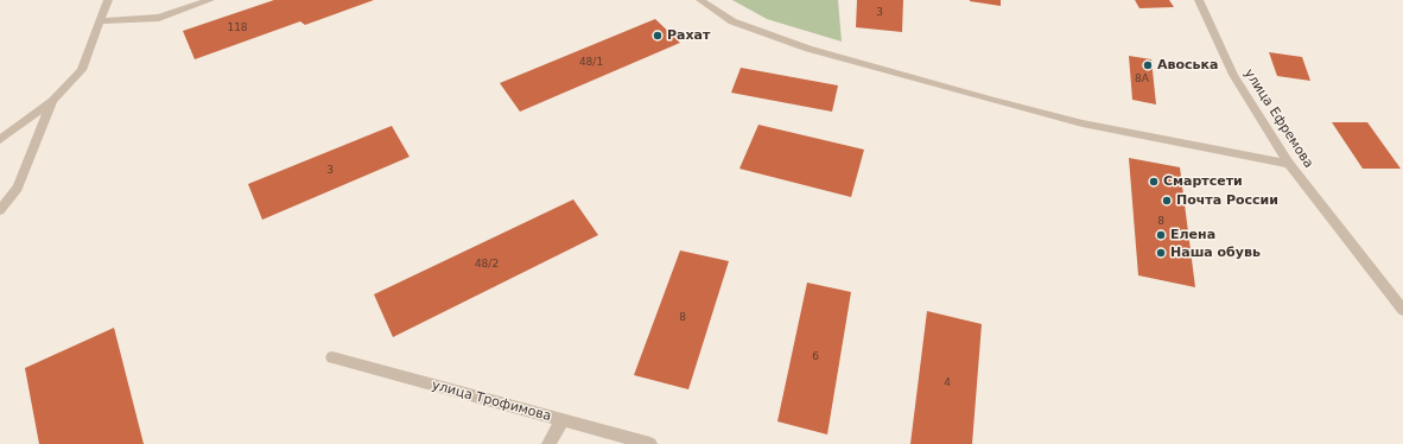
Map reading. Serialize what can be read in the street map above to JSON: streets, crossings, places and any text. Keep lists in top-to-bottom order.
{
  "streets": {
    "street": ["улица Ефремова", "улица Трофимова"]
  },
  "places": [
    "Рахат",
    "Авоська",
    "Смартcети",
    "Почта России",
    "Елена",
    "Наша обувь"
  ],
  "house_numbers": [
    "3",
    "118",
    "48/1",
    "8А",
    "3",
    "8",
    "48/2",
    "8",
    "6",
    "4"
  ]
}
